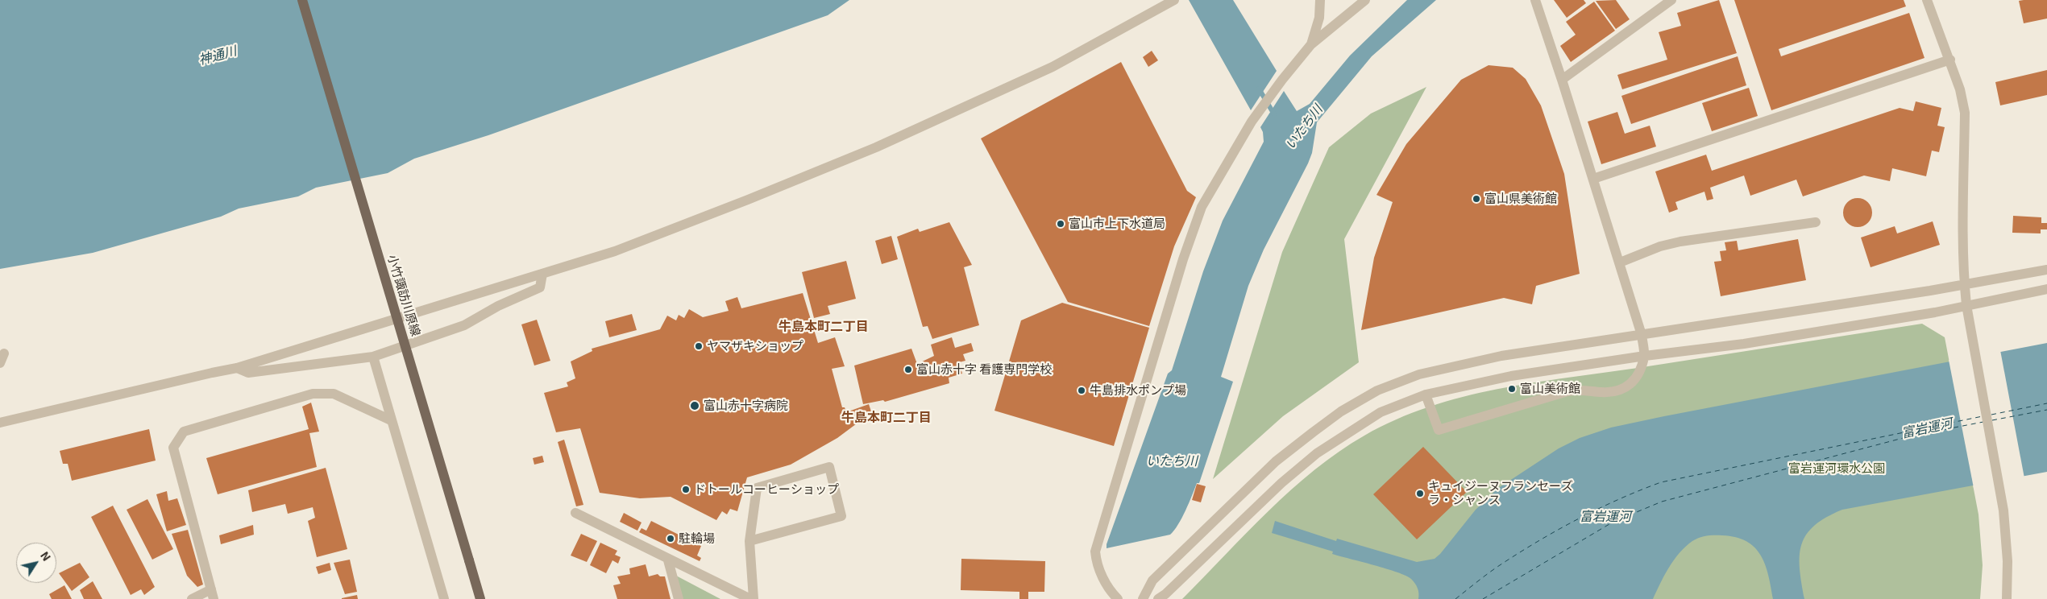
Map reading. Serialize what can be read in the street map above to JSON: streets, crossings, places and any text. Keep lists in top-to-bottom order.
{
  "streets": {
    "main road": ["小竹諏訪川原線"]
  },
  "districts": ["牛島本町二丁目", "牛島本町二丁目"],
  "water": ["神通川", "いたち川", "富岩運河"],
  "parks": ["富岩運河環水公園"],
  "places": [
    "富山県美術館",
    "富山市上下水道局",
    "ヤマザキショップ",
    "富山赤十字 看護専門学校",
    "富山美術館",
    "牛島排水ポンプ場",
    "富山赤十字病院",
    "ドトールコーヒーショップ",
    "キュイジーヌフランセーズ ラ・シャンス",
    "駐輪場"
  ],
  "north": "top right"
}
